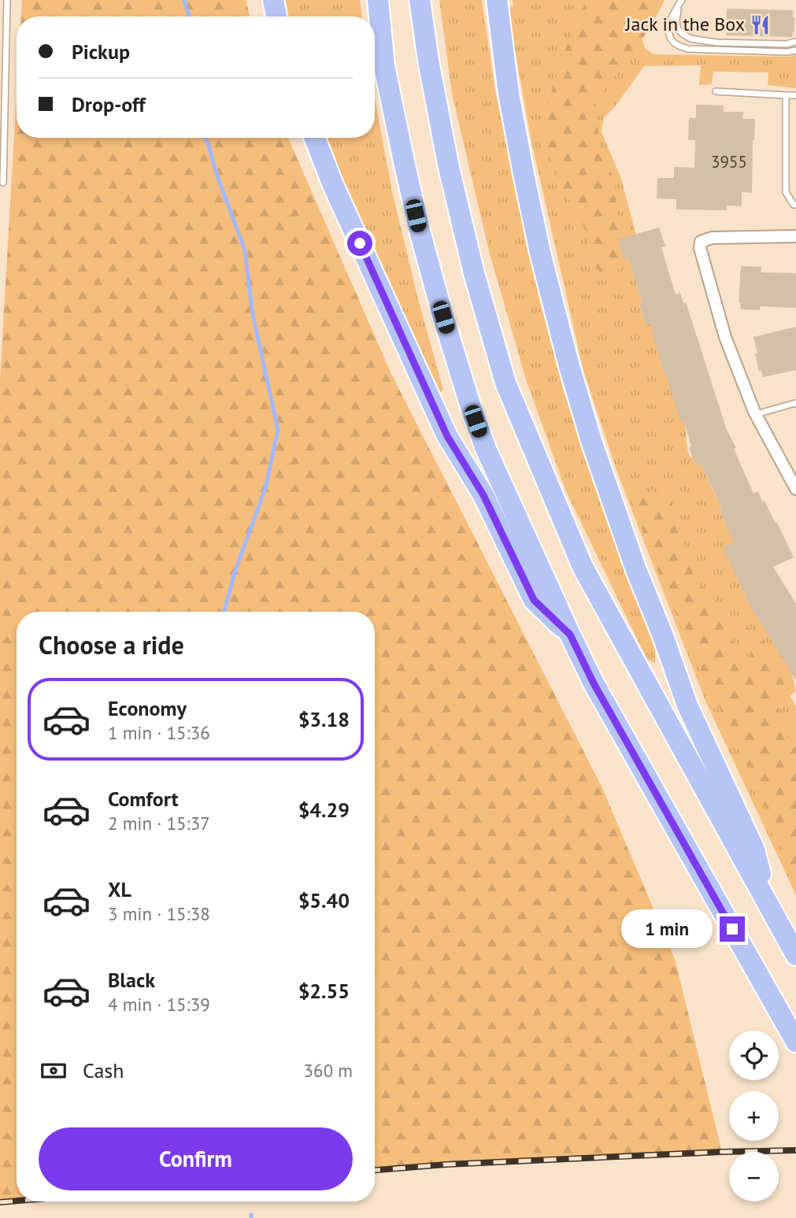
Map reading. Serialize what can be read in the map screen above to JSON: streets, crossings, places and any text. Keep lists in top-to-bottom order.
{
  "places": {
    "restaurant": ["Jack in the Box"]
  },
  "house_numbers": ["3955"],
  "page": {
    "banner": ["Pickup", "Drop-off"],
    "heading": "Choose a ride",
    "list": [
      {
        "name": "Economy",
        "note": "1 min · 15:36",
        "value": "$3.18"
      },
      {
        "name": "Comfort",
        "note": "2 min · 15:37",
        "value": "$4.29"
      },
      {
        "name": "XL",
        "note": "3 min · 15:38",
        "value": "$5.40"
      },
      {
        "name": "Black",
        "note": "4 min · 15:39",
        "value": "$2.55"
      }
    ],
    "bubble": "1 min",
    "map_buttons": ["+", "−"],
    "pay": ["Cash", "360 m"],
    "buttons": "Confirm"
  }
}
